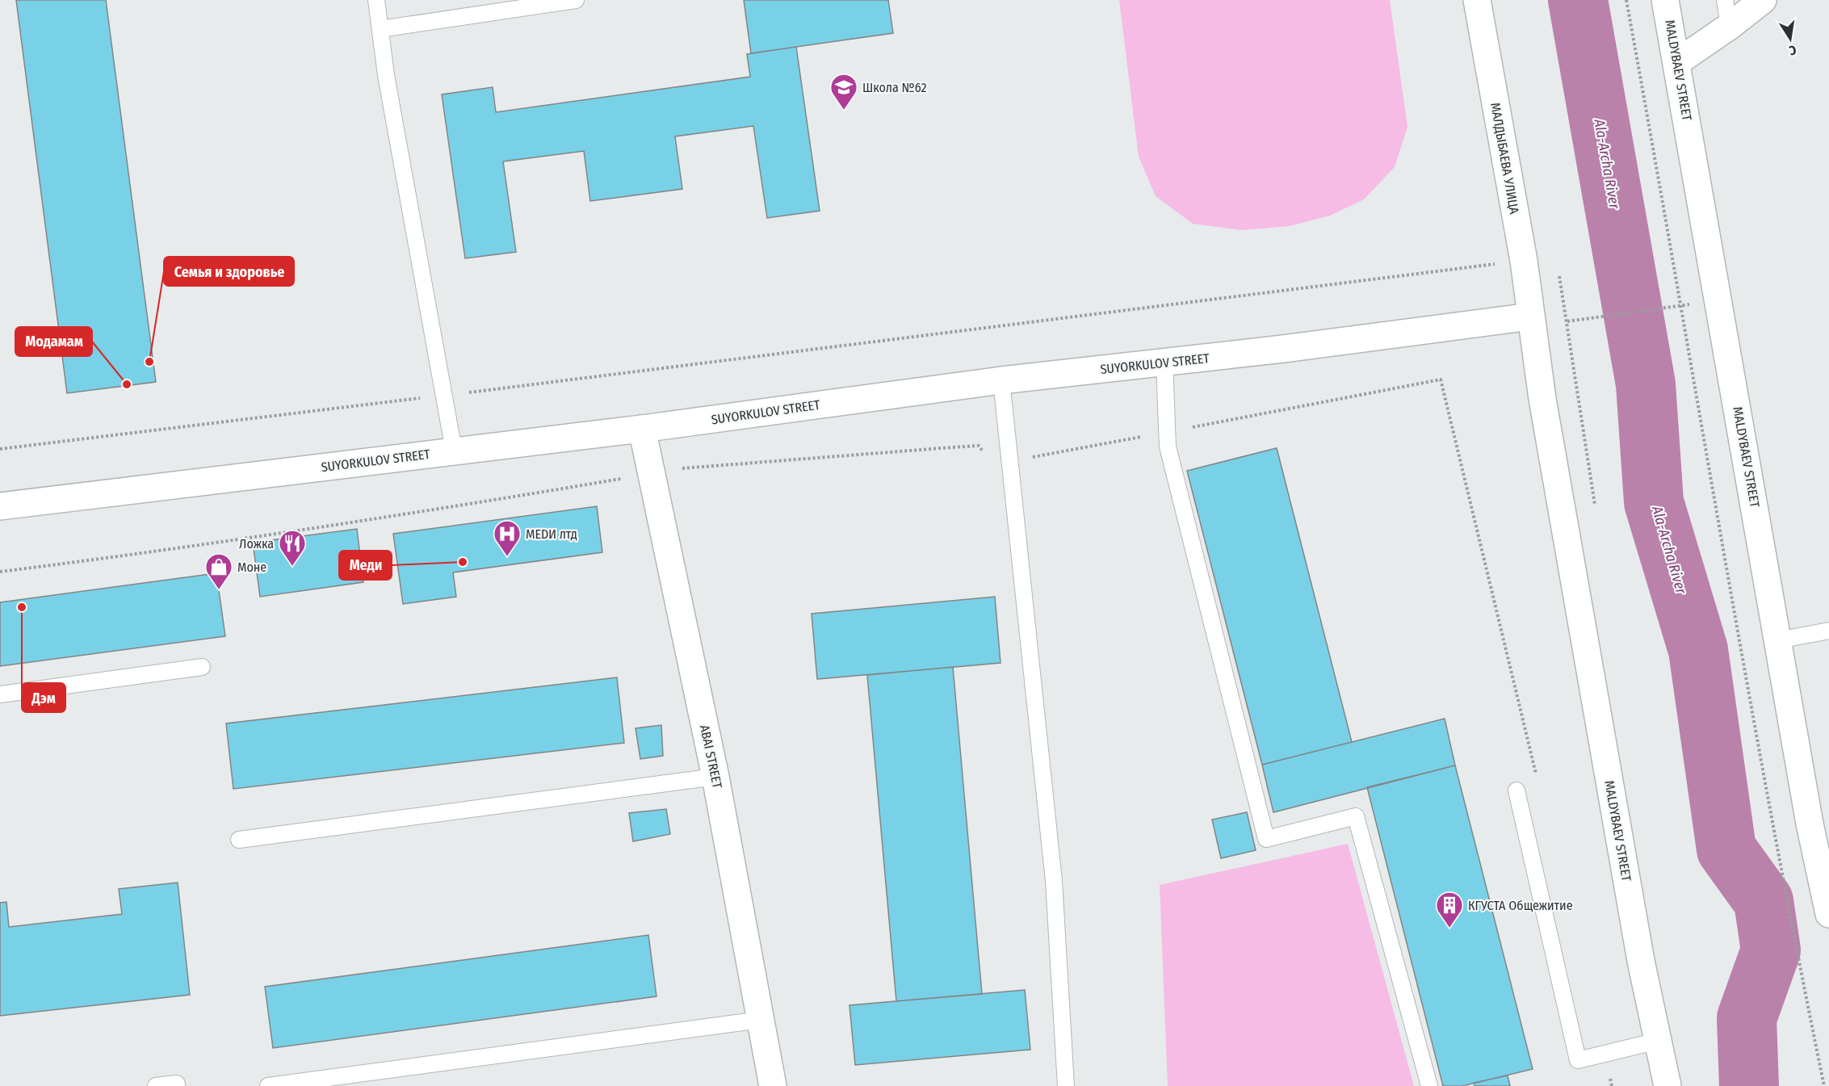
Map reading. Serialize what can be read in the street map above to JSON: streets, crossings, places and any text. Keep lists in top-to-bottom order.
{
  "streets": {
    "street": [
      "MALDYBAEV STREET",
      "МАЛДЫБАЕВА УЛИЦА",
      "SUYORKULOV STREET",
      "ABAI STREET"
    ]
  },
  "crossings": [
    ["MALDYBAEV STREET", "МАЛДЫБАЕВА УЛИЦА"],
    ["MALDYBAEV STREET", "SUYORKULOV STREET"],
    ["МАЛДЫБАЕВА УЛИЦА", "SUYORKULOV STREET"],
    ["SUYORKULOV STREET", "ABAI STREET"]
  ],
  "water": ["Ala-Archa River"],
  "places": {
    "school or university": ["Школа №62"],
    "other": [
      "Семья и здоровье",
      "Модамам",
      "Меди",
      "Дэм"
    ],
    "hospital": ["МЕDИ лтд"],
    "restaurant": ["Ложка"],
    "shop": ["Моне"],
    "building": ["КГУСТА Общежитие"]
  },
  "north": "bottom"
}
